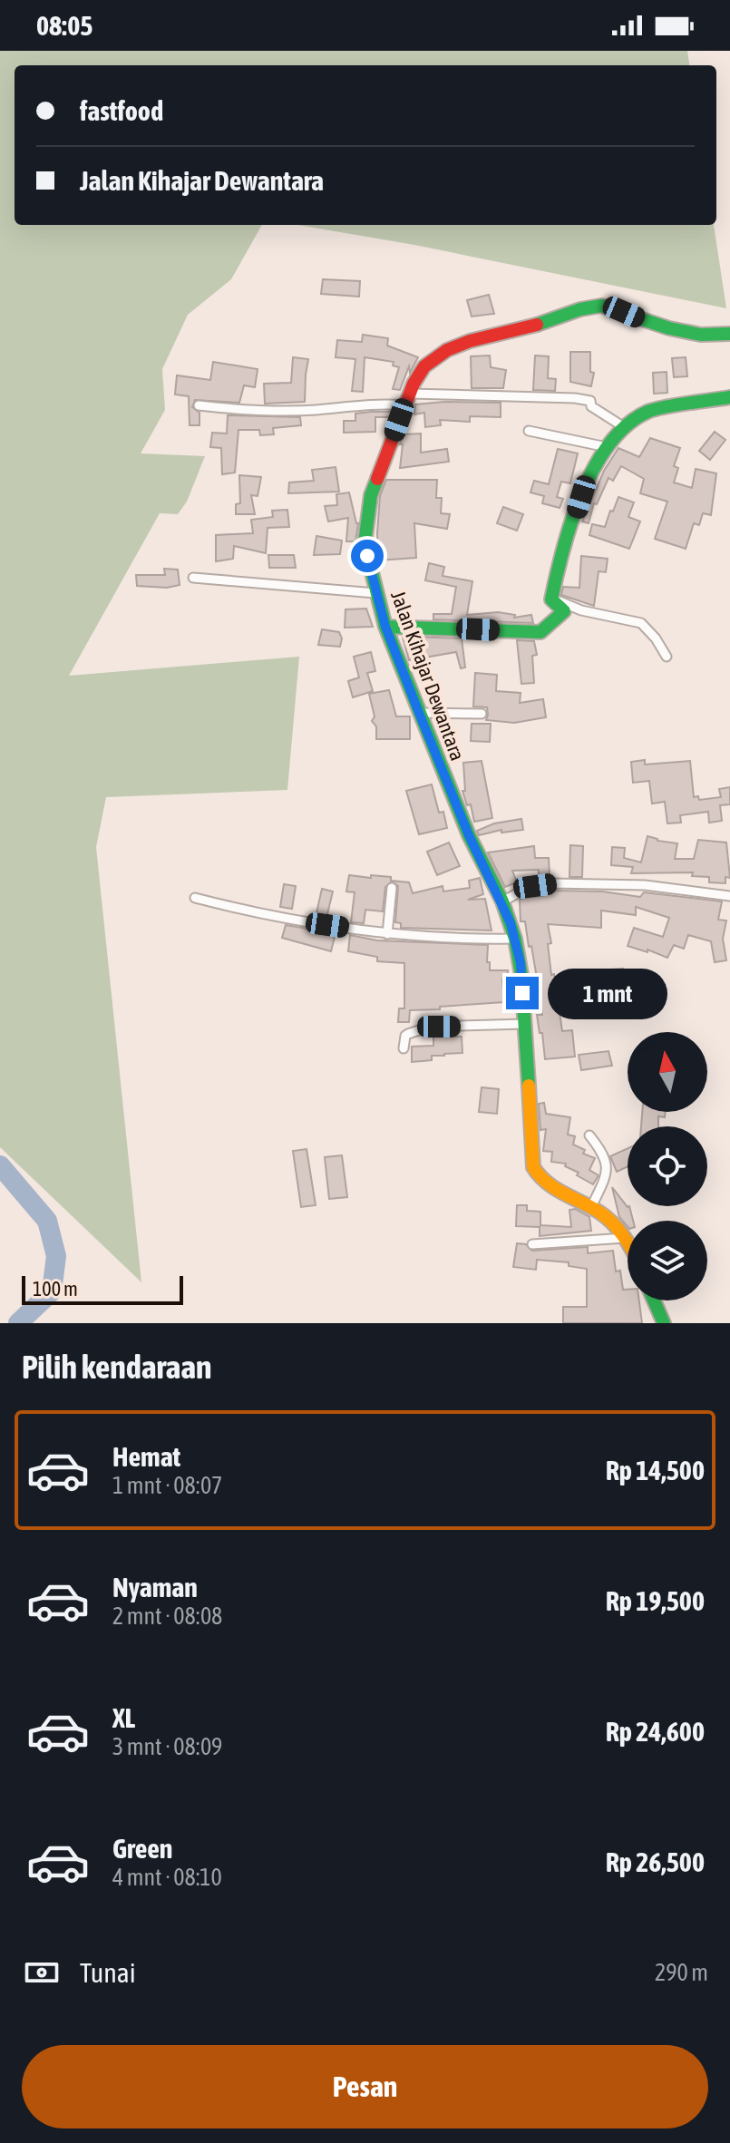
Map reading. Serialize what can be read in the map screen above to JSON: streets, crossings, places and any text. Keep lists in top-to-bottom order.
{
  "streets": {
    "main road": ["Jalan Kihajar Dewantara"]
  },
  "scale_bar": "100 m",
  "north": "top",
  "page": {
    "status": "08:05",
    "banner": ["fastfood", "Jalan Kihajar Dewantara"],
    "bubble": "1 mnt",
    "scale": "100 m",
    "heading": "Pilih kendaraan",
    "list": [
      {
        "name": "Hemat",
        "note": "1 mnt · 08:07",
        "value": "Rp 14,500"
      },
      {
        "name": "Nyaman",
        "note": "2 mnt · 08:08",
        "value": "Rp 19,500"
      },
      {
        "name": "XL",
        "note": "3 mnt · 08:09",
        "value": "Rp 24,600"
      },
      {
        "name": "Green",
        "note": "4 mnt · 08:10",
        "value": "Rp 26,500"
      }
    ],
    "pay": ["Tunai", "290 m"],
    "buttons": "Pesan"
  }
}
